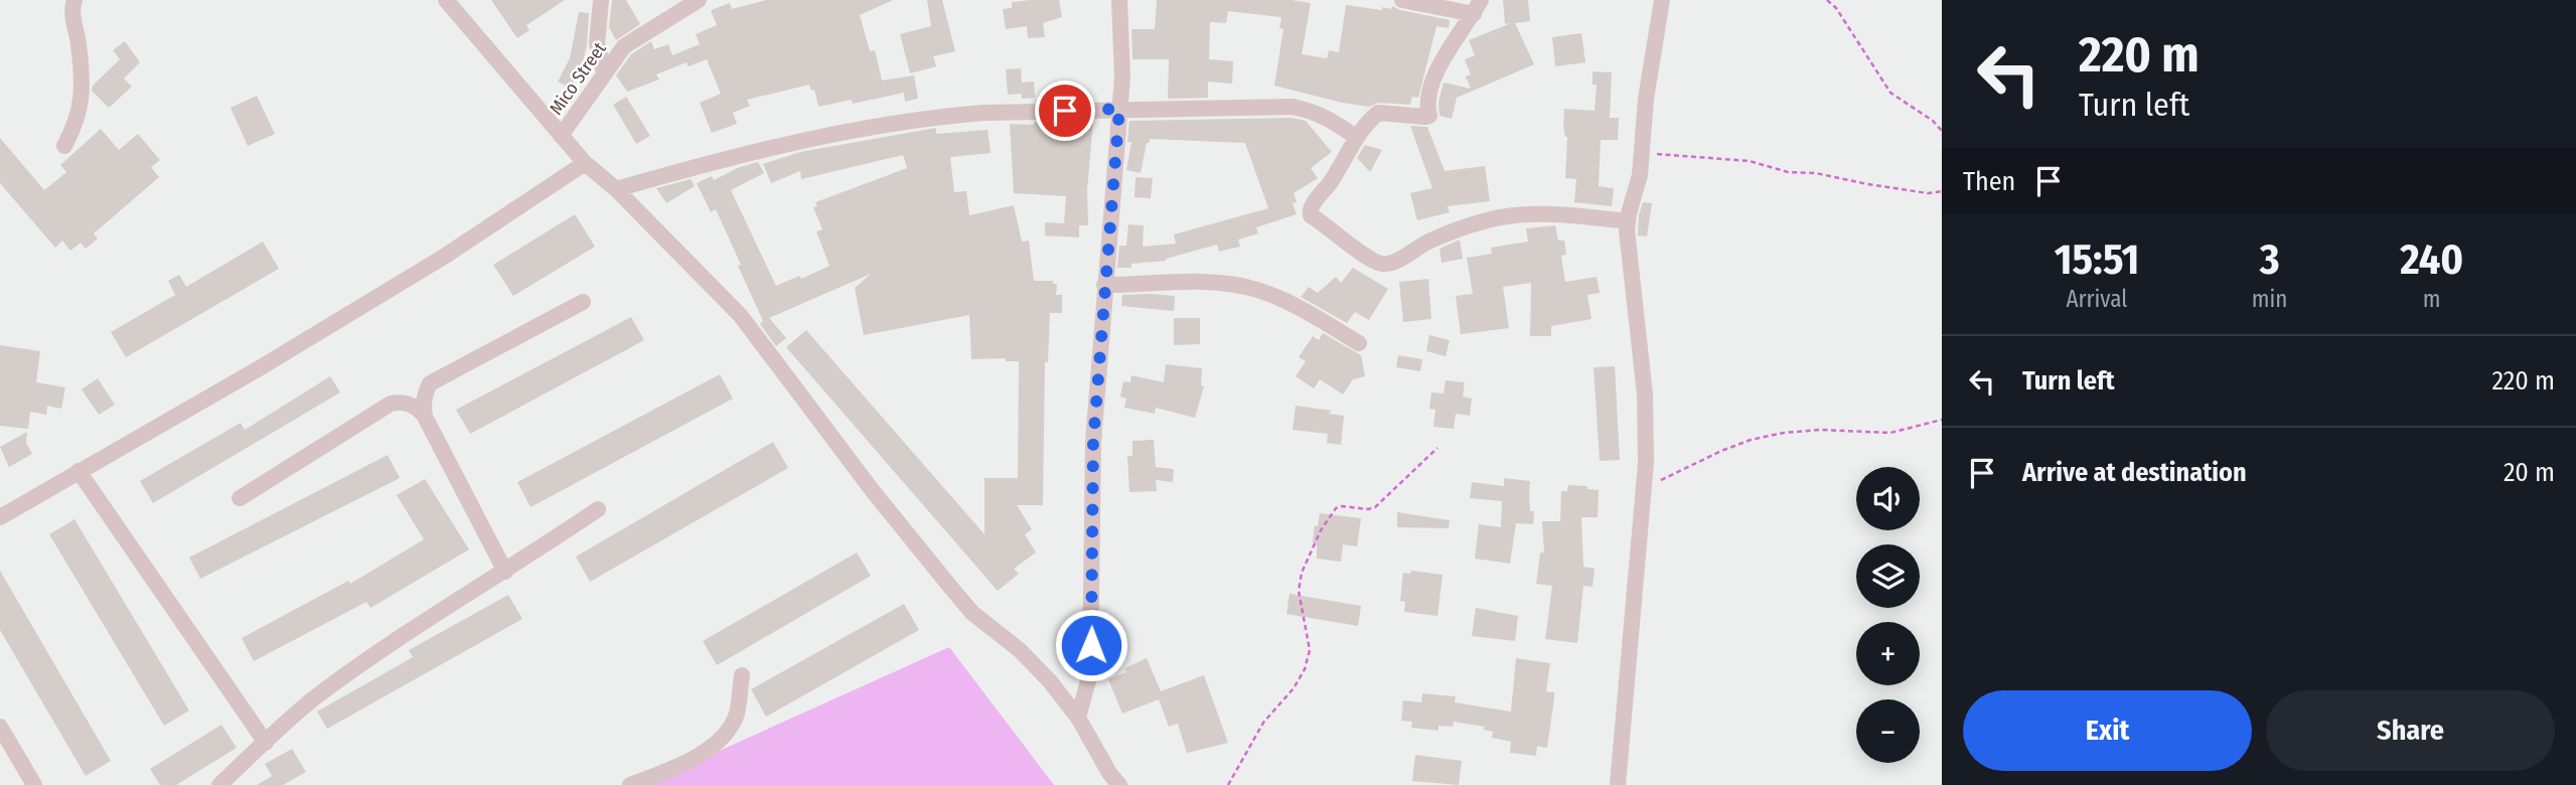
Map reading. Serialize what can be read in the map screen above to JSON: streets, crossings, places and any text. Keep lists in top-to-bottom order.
{
  "streets": {
    "street": ["Mico Street"]
  },
  "page": {
    "turn": ["220 m", "Turn left"],
    "then": "Then",
    "eta": [
      "15:51",
      "Arrival",
      "3",
      "min",
      "240",
      "m"
    ],
    "list": [
      {
        "name": "Turn left",
        "value": "220 m"
      },
      {
        "name": "Arrive at destination",
        "value": "20 m"
      }
    ],
    "map_buttons": ["+", "−"],
    "buttons": ["Exit", "Share"]
  }
}
